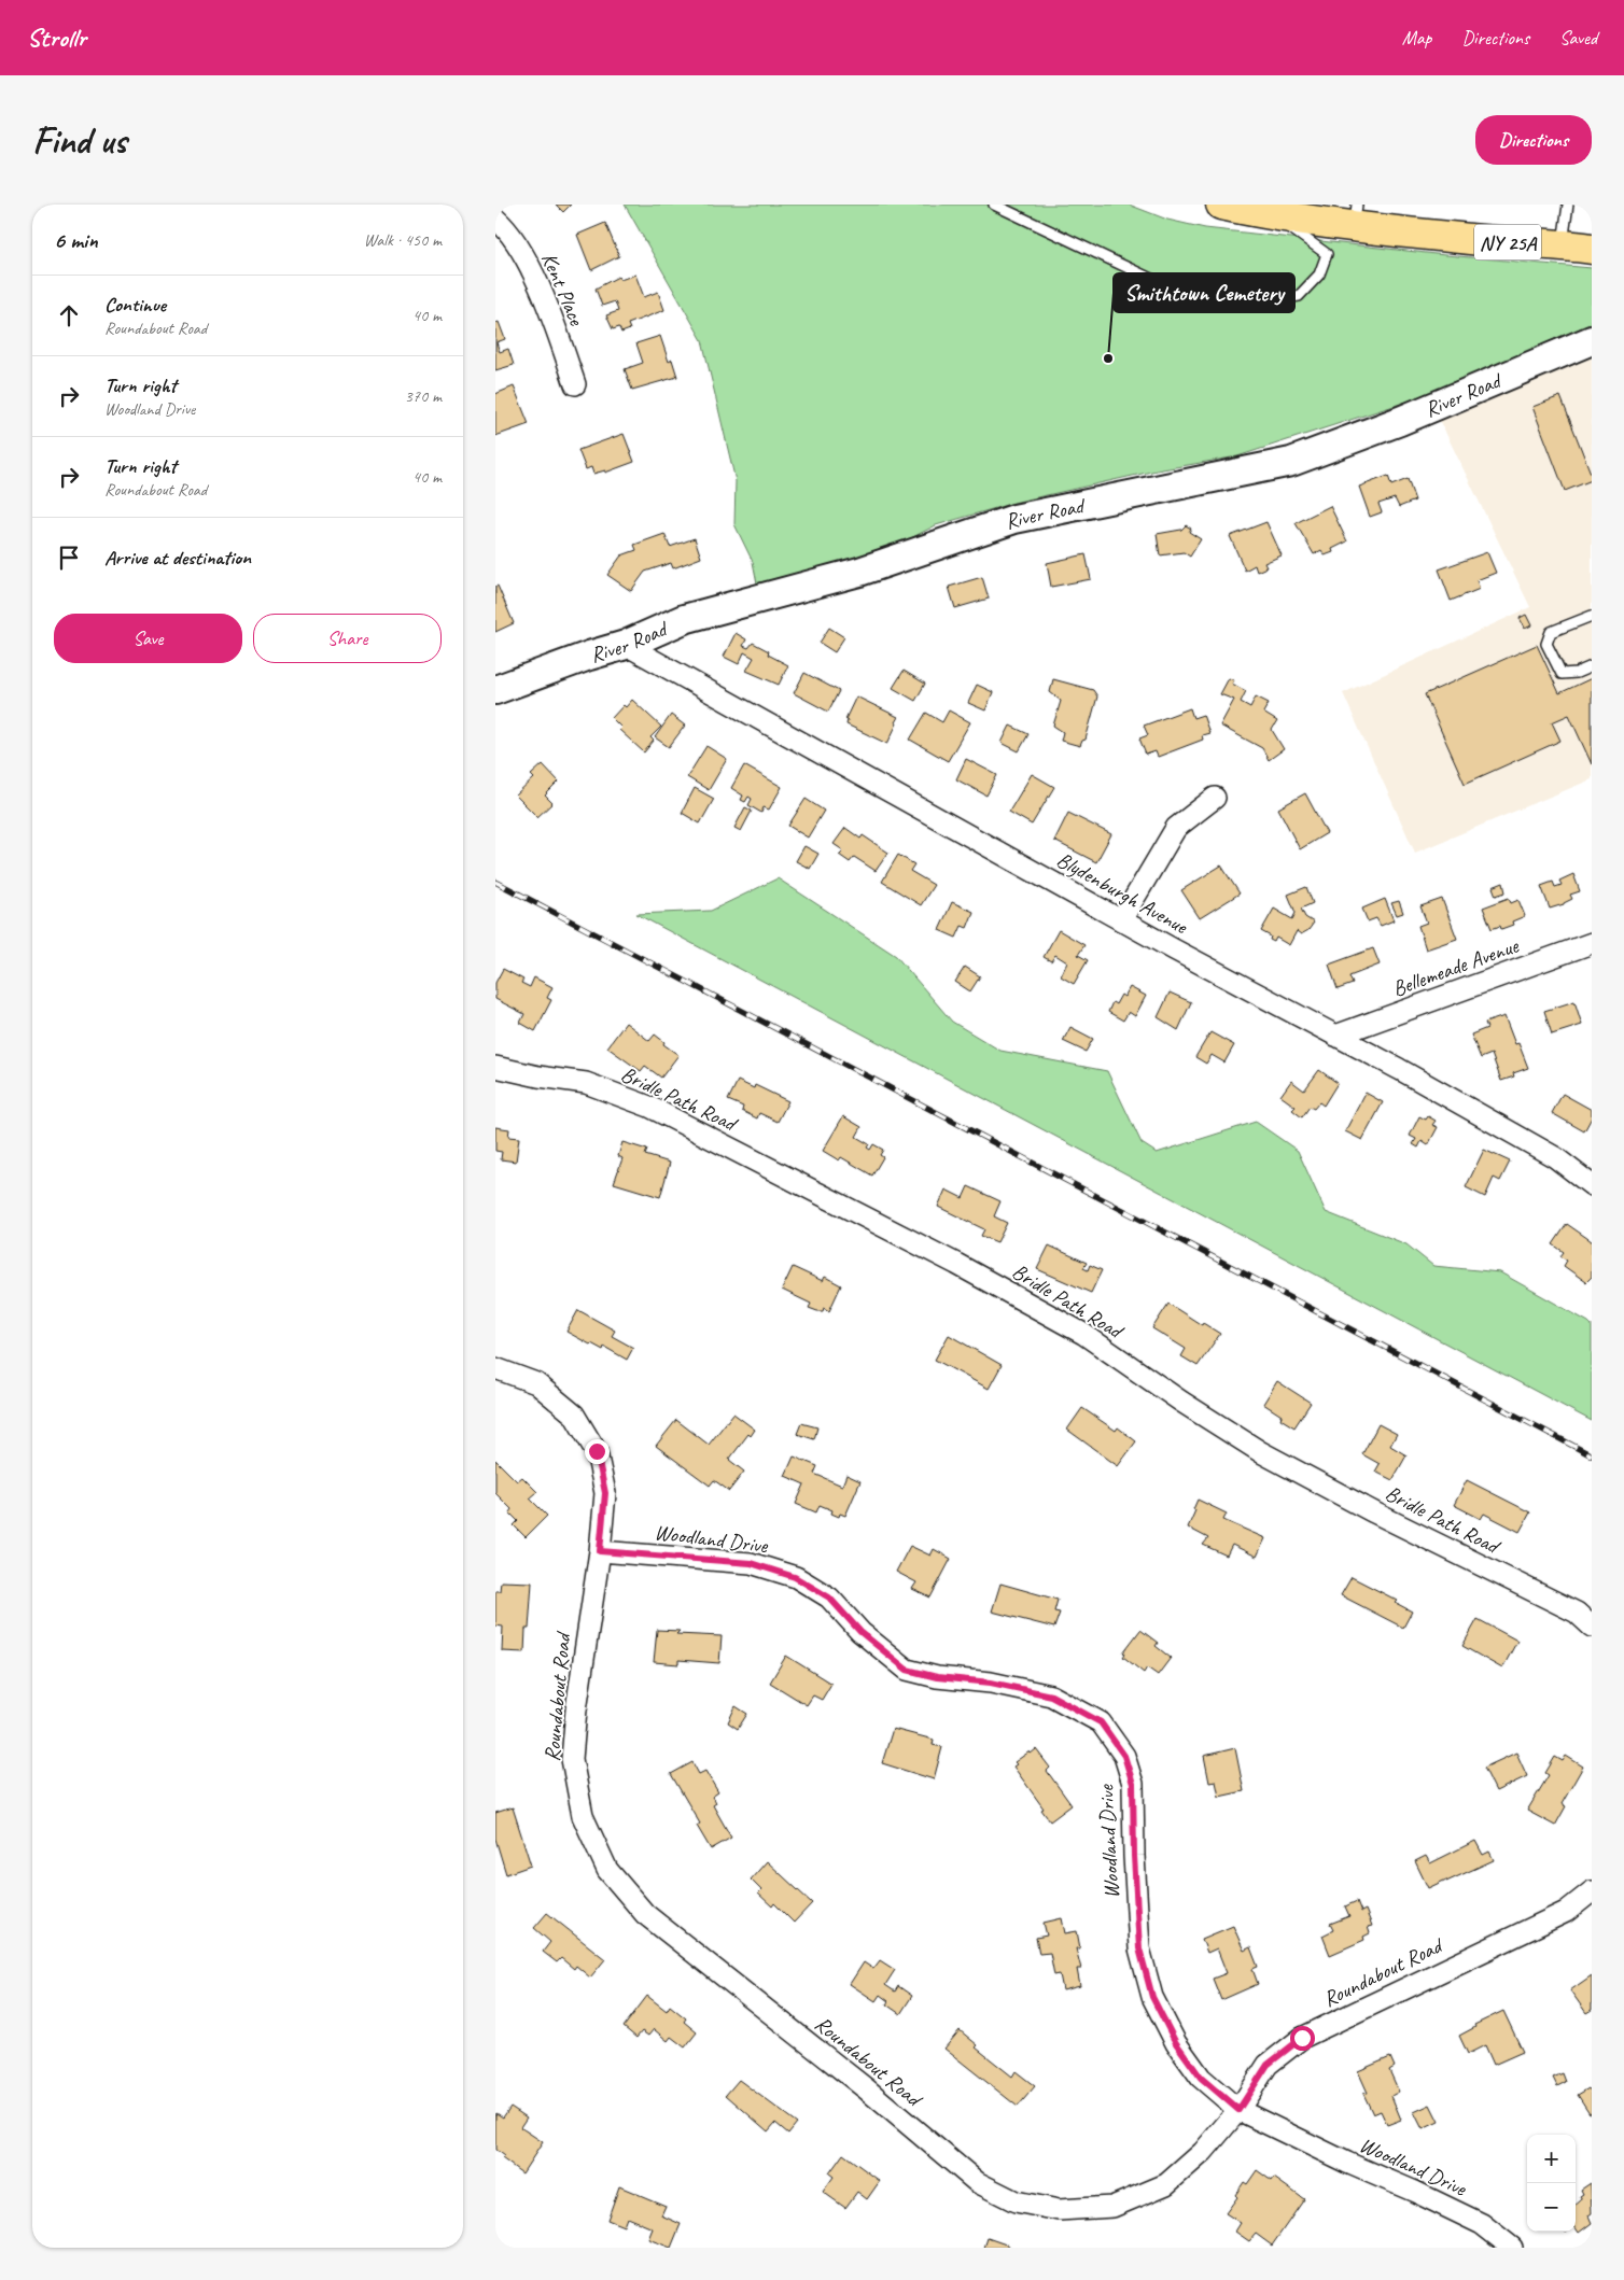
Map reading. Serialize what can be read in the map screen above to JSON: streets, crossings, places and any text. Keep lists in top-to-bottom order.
{
  "streets": {
    "main road": ["NY 25A"],
    "street": [
      "Kent Place",
      "River Road",
      "Blydenburgh Avenue",
      "Bellemeade Avenue",
      "Bridle Path Road",
      "Woodland Drive",
      "Roundabout Road"
    ]
  },
  "crossings": [
    ["River Road", "Blydenburgh Avenue"],
    ["Blydenburgh Avenue", "Bellemeade Avenue"],
    ["Woodland Drive", "Roundabout Road"]
  ],
  "places": ["Smithtown Cemetery"],
  "page": {
    "header": "Strollr",
    "nav": ["Map", "Directions", "Saved"],
    "buttons": [
      "Directions",
      ["Save", "Share"]
    ],
    "title": "Find us",
    "heading": ["6 min", "Walk · 450 m"],
    "list": [
      ["Continue", "Roundabout Road", "40 m"],
      ["Turn right", "Woodland Drive", "370 m"],
      ["Turn right", "Roundabout Road", "40 m"],
      "Arrive at destination"
    ],
    "map_buttons": ["+", "−"]
  }
}
